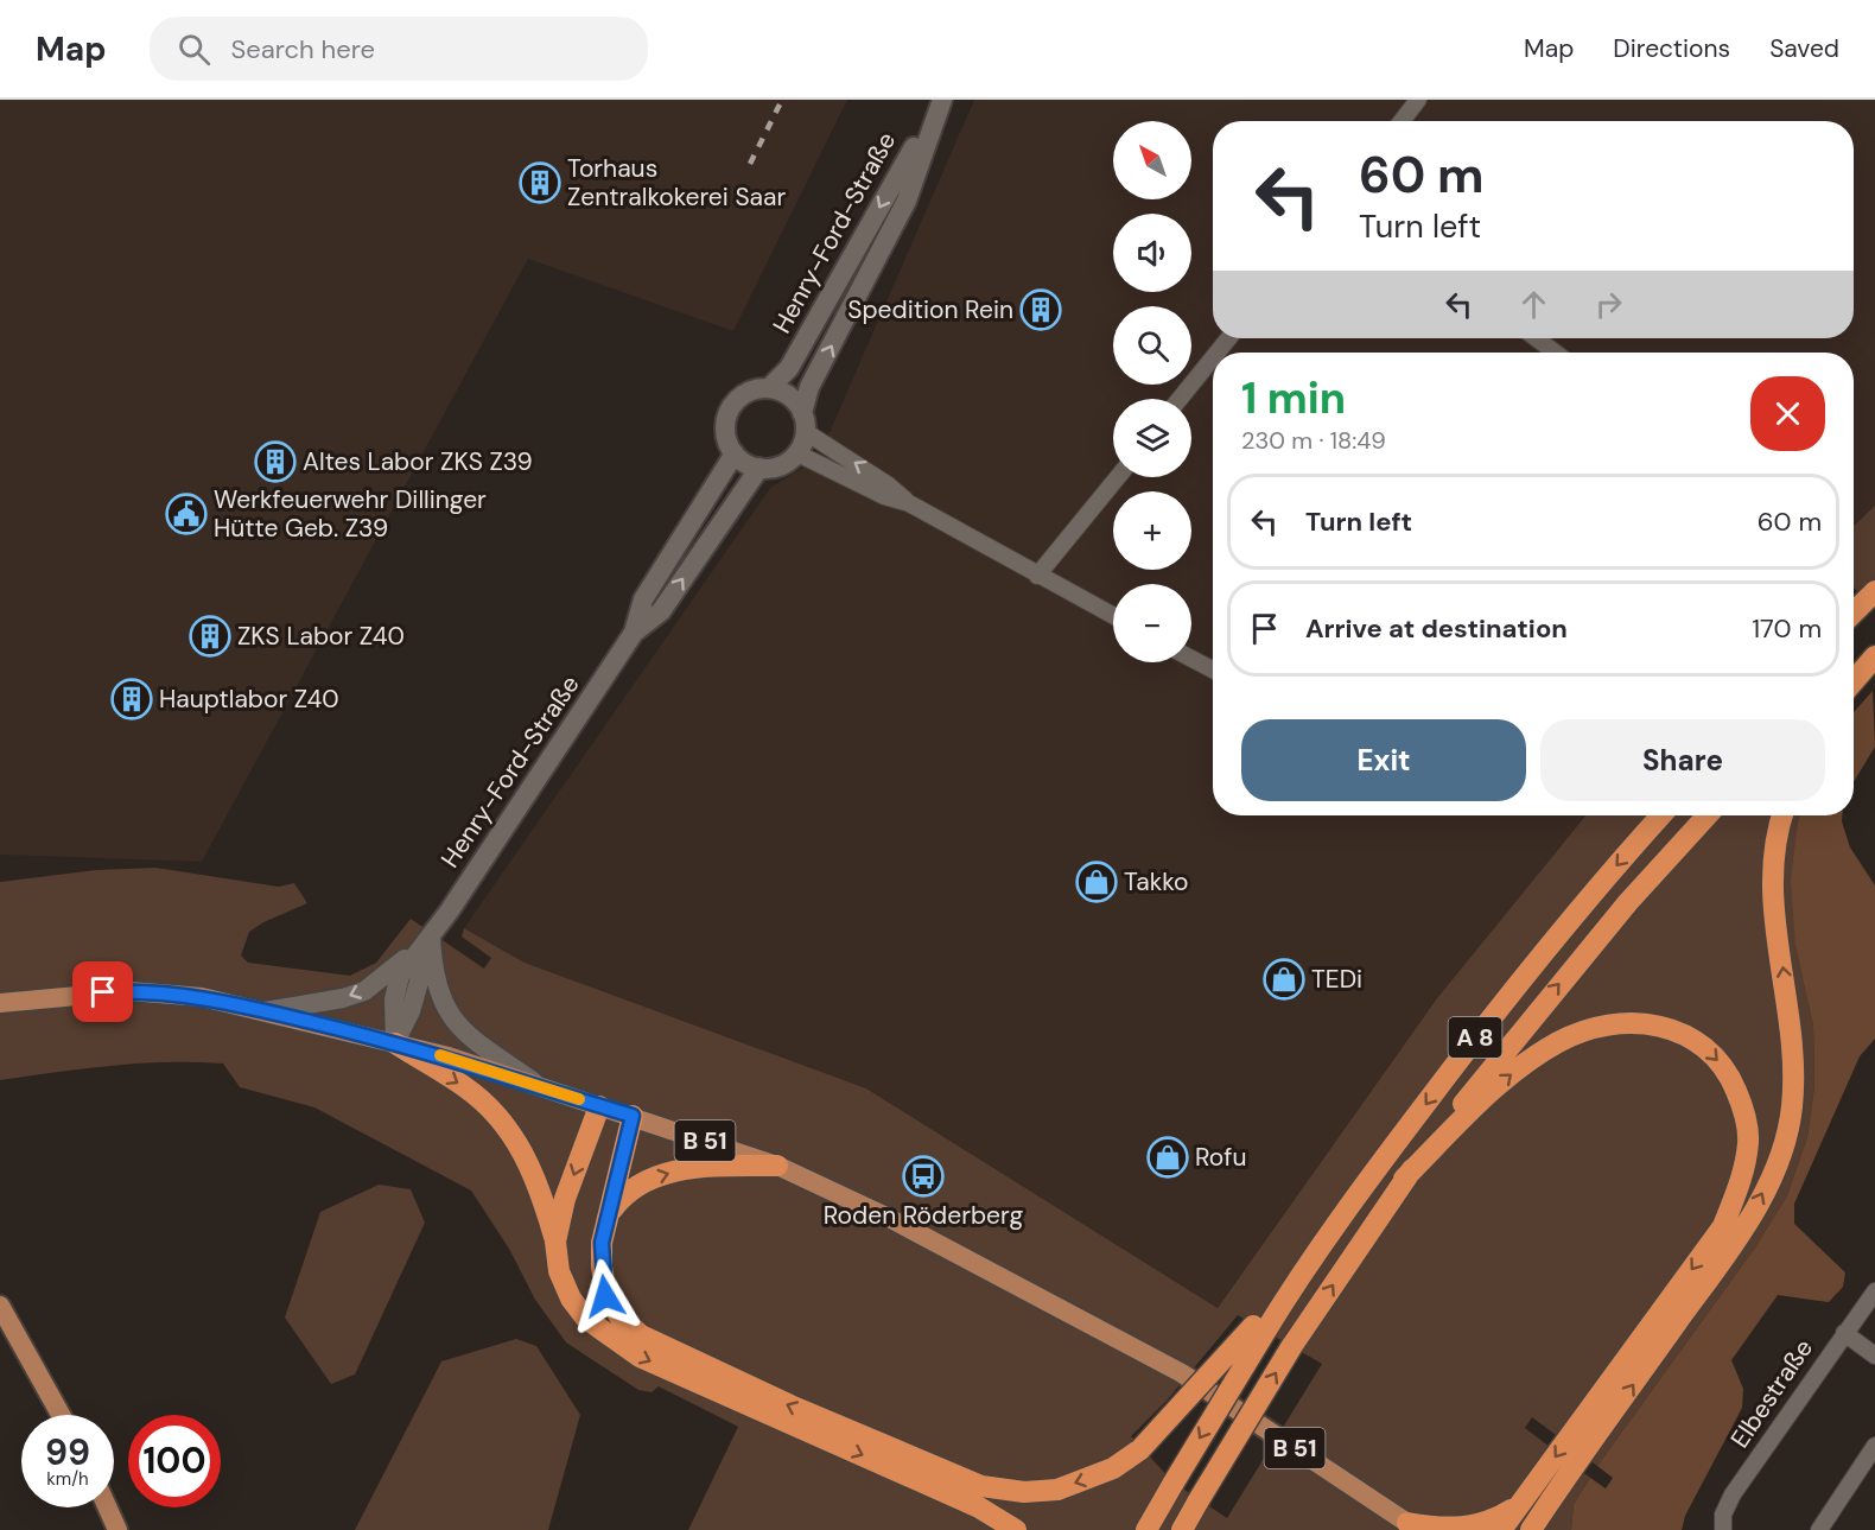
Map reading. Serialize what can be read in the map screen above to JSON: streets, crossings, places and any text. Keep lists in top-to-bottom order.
{
  "streets": {
    "highway": ["A 8"],
    "main road": ["B 51"],
    "street": ["Henry-Ford-Straße", "Elbestraße"]
  },
  "crossings": [
    ["Henry-Ford-Straße", "B 51"]
  ],
  "places": {
    "building": [
      "Torhaus Zentralkokerei Saar",
      "Spedition Rein",
      "Altes Labor ZKS Z39",
      "ZKS Labor Z40",
      "Hauptlabor Z40"
    ],
    "public building": ["Werkfeuerwehr Dillinger Hütte Geb. Z39"],
    "shop": ["Takko", "TEDi", "Rofu"],
    "bus stop": ["Roden Röderberg"]
  },
  "north": "top left",
  "page": {
    "header": "Map",
    "search": "Search here",
    "nav": ["Map", "Directions", "Saved"],
    "map_buttons": ["+", "−"],
    "turn": ["60 m", "Turn left"],
    "heading": ["1 min", "230 m · 18:49"],
    "list": [
      {
        "name": "Turn left",
        "value": "60 m"
      },
      {
        "name": "Arrive at destination",
        "value": "170 m"
      }
    ],
    "buttons": ["Exit", "Share"],
    "speed": "99 km/h",
    "limit": "100"
  }
}
